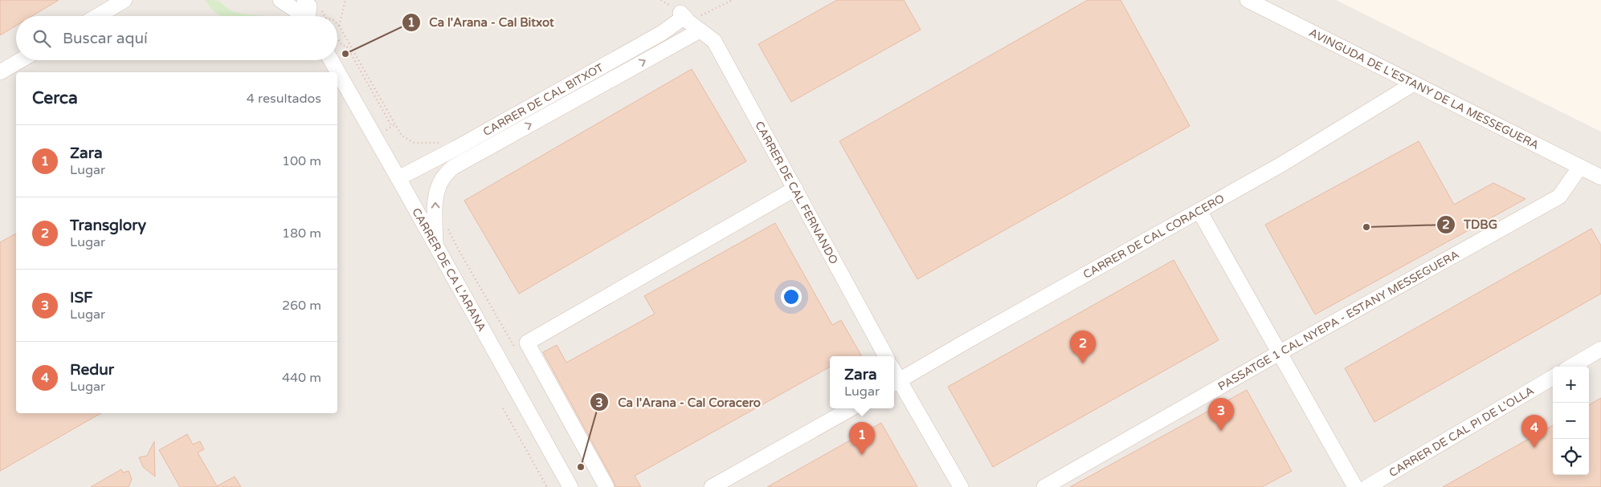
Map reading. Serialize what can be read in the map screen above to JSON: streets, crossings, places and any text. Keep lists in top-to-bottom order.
{
  "streets": {
    "street": [
      "AVINGUDA DE L'ESTANY DE LA MESSEGUERA",
      "CARRER DE CAL BITXOT",
      "CARRER DE CAL FERNANDO",
      "CARRER DE CAL CORACERO",
      "CARRER DE CA L'ARANA",
      "PASSATGE 1 CAL NYEPA - ESTANY MESSEGUERA",
      "CARRER DE CAL PI DE L'OLLA"
    ]
  },
  "crossings": [
    ["AVINGUDA DE L'ESTANY DE LA MESSEGUERA", "CARRER DE CAL CORACERO"],
    ["AVINGUDA DE L'ESTANY DE LA MESSEGUERA", "PASSATGE 1 CAL NYEPA - ESTANY MESSEGUERA"],
    ["CARRER DE CAL BITXOT", "CARRER DE CAL FERNANDO"],
    ["CARRER DE CAL BITXOT", "CARRER DE CA L'ARANA"]
  ],
  "places": ["Ca l'Arana - Cal Bitxot", "TDBG", "Ca l'Arana - Cal Coracero"],
  "page": {
    "search": "Buscar aquí",
    "heading": ["Cerca", "4 resultados"],
    "list": [
      {
        "mark": "1",
        "name": "Zara",
        "note": "Lugar",
        "value": "100 m"
      },
      {
        "mark": "2",
        "name": "Transglory",
        "note": "Lugar",
        "value": "180 m"
      },
      {
        "mark": "3",
        "name": "ISF",
        "note": "Lugar",
        "value": "260 m"
      },
      {
        "mark": "4",
        "name": "Redur",
        "note": "Lugar",
        "value": "440 m"
      }
    ],
    "pins": [
      "2",
      "3",
      "4",
      "1"
    ],
    "popup": ["Zara", "Lugar"],
    "map_buttons": ["+", "−"]
  }
}
